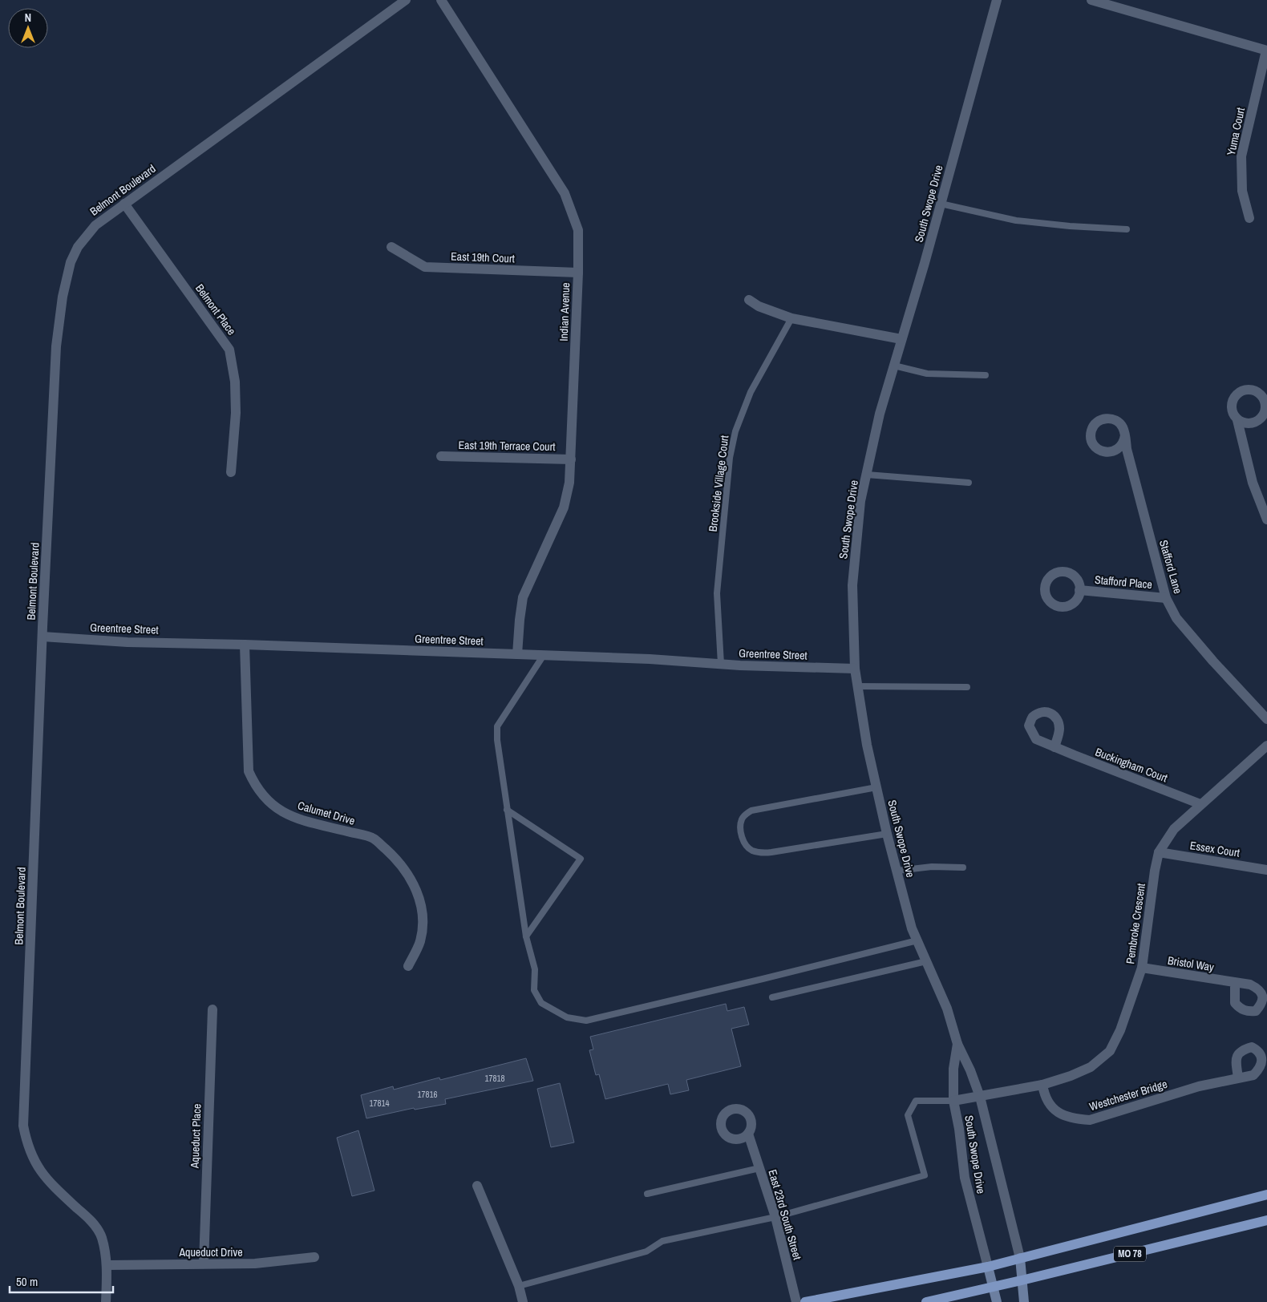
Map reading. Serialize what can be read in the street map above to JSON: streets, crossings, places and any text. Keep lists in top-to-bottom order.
{
  "streets": {
    "main road": ["MO 78"],
    "street": [
      "Yuma Court",
      "Belmont Boulevard",
      "South Swope Drive",
      "East 19th Court",
      "Belmont Place",
      "Indian Avenue",
      "East 19th Terrace Court",
      "Stafford Lane",
      "Stafford Place",
      "Greentree Street",
      "Buckingham Court",
      "Calumet Drive",
      "Essex Court",
      "Pembroke Crescent",
      "Bristol Way",
      "Westchester Bridge",
      "Aqueduct Place",
      "East 23rd South Street",
      "Aqueduct Drive"
    ],
    "lane": ["Brookside Village Court"]
  },
  "crossings": [
    ["Belmont Boulevard", "Belmont Place"],
    ["Belmont Boulevard", "Greentree Street"],
    ["Belmont Boulevard", "Aqueduct Drive"],
    ["South Swope Drive", "Greentree Street"],
    ["South Swope Drive", "Pembroke Crescent"],
    ["South Swope Drive", "MO 78"],
    ["East 19th Court", "Indian Avenue"],
    ["Indian Avenue", "East 19th Terrace Court"],
    ["Indian Avenue", "Greentree Street"],
    ["Brookside Village Court", "Greentree Street"],
    ["Stafford Lane", "Stafford Place"],
    ["Greentree Street", "Calumet Drive"],
    ["Buckingham Court", "Pembroke Crescent"],
    ["Essex Court", "Pembroke Crescent"],
    ["Pembroke Crescent", "Bristol Way"],
    ["Pembroke Crescent", "Westchester Bridge"],
    ["Aqueduct Place", "Aqueduct Drive"]
  ],
  "house_numbers": ["17818", "17816", "17814"],
  "scale_bar": "50 m",
  "north": "top"
}
